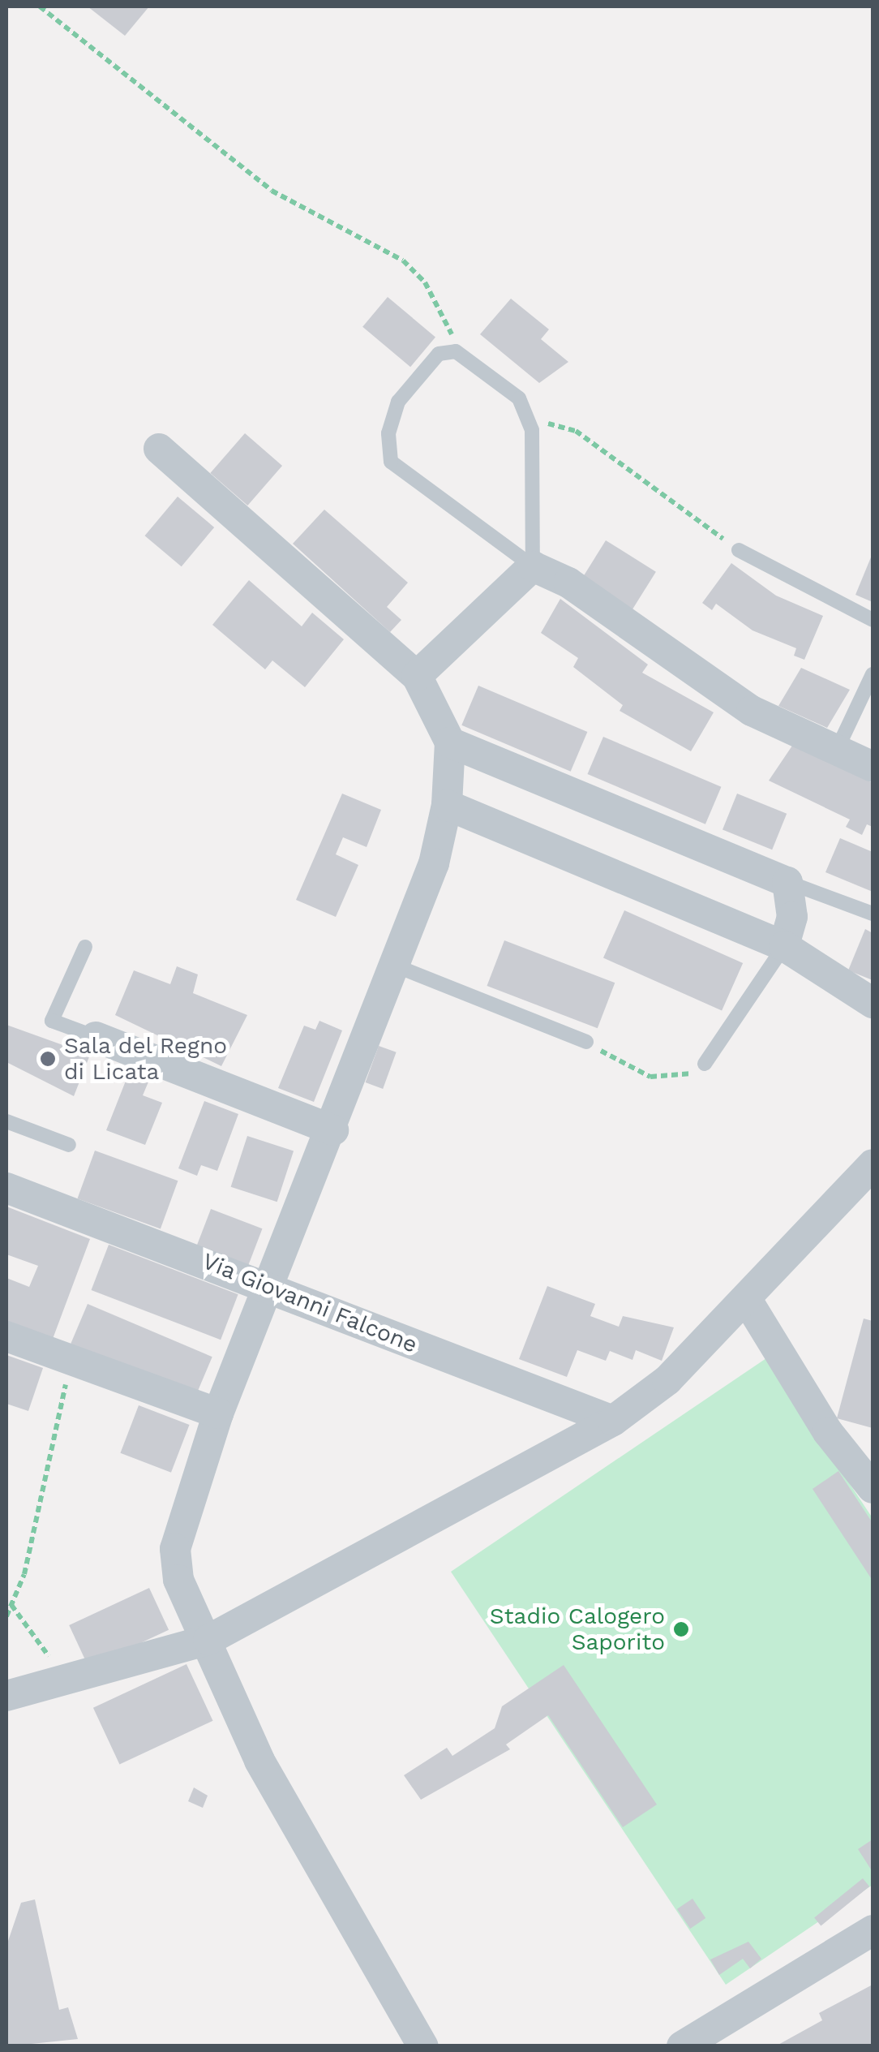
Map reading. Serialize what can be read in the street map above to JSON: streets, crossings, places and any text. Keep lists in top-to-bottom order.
{
  "streets": {
    "street": ["Via Giovanni Falcone"]
  },
  "places": ["Sala del Regno di Licata", "Stadio Calogero Saporito"]
}
